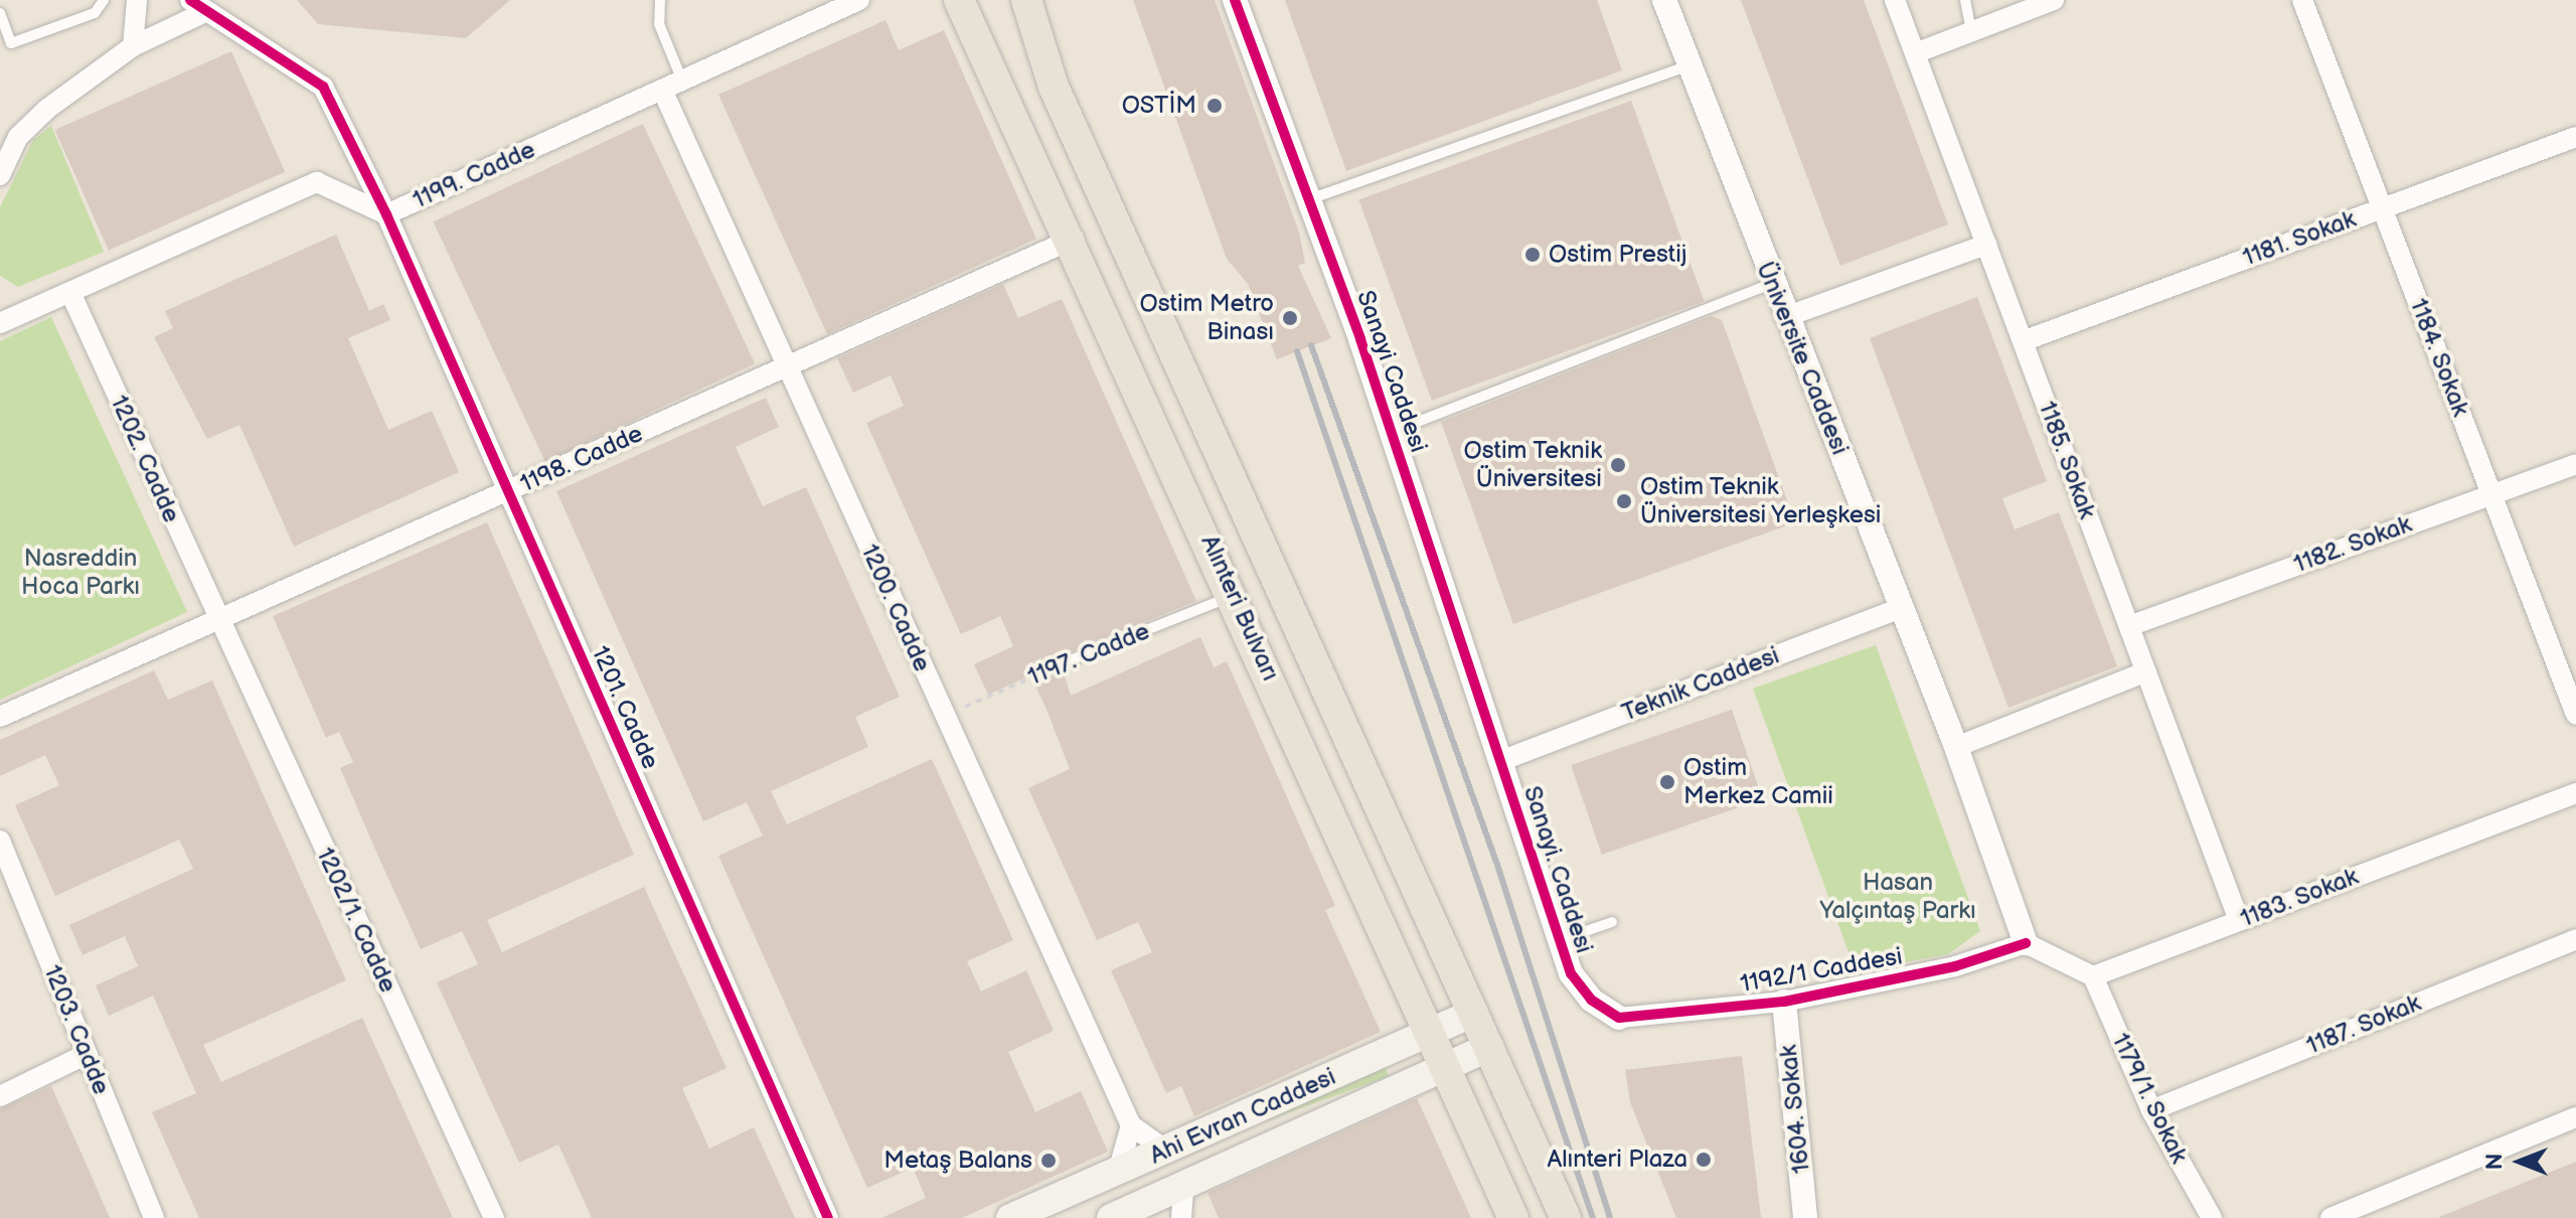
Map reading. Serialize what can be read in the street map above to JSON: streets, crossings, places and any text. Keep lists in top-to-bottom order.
{
  "streets": {
    "main road": ["1200. Cadde", "Alınteri Bulvarı", "Ahi Evran Caddesi"],
    "street": [
      "1199. Cadde",
      "1181. Sokak",
      "1184. Sokak",
      "Üniversite Caddesi",
      "Sanayi Caddesi",
      "1202. Cadde",
      "1198. Cadde",
      "1185. Sokak",
      "1182. Sokak",
      "Teknik Caddesi",
      "1201. Cadde",
      "Sanayi. Caddesi",
      "1183. Sokak",
      "1202/1. Cadde",
      "1192/1 Caddesi",
      "1187. Sokak",
      "1203. Cadde",
      "1179/1. Sokak",
      "1604. Sokak"
    ],
    "lane": ["1197. Cadde"]
  },
  "crossings": [
    ["1199. Cadde", "1202. Cadde"],
    ["1199. Cadde", "1200. Cadde"],
    ["1199. Cadde", "1201. Cadde"],
    ["1181. Sokak", "1184. Sokak"],
    ["1181. Sokak", "1185. Sokak"],
    ["1184. Sokak", "1182. Sokak"],
    ["Üniversite Caddesi", "Teknik Caddesi"],
    ["Üniversite Caddesi", "1192/1 Caddesi"],
    ["Sanayi Caddesi", "Teknik Caddesi"],
    ["Sanayi Caddesi", "Sanayi. Caddesi"],
    ["1202. Cadde", "1198. Cadde"],
    ["1202. Cadde", "1202/1. Cadde"],
    ["1198. Cadde", "1200. Cadde"],
    ["1198. Cadde", "Alınteri Bulvarı"],
    ["1198. Cadde", "1201. Cadde"],
    ["1198. Cadde", "1202/1. Cadde"],
    ["1185. Sokak", "1182. Sokak"],
    ["1185. Sokak", "1183. Sokak"],
    ["1200. Cadde", "1197. Cadde"],
    ["1200. Cadde", "Ahi Evran Caddesi"],
    ["Alınteri Bulvarı", "1197. Cadde"],
    ["Alınteri Bulvarı", "Ahi Evran Caddesi"],
    ["Teknik Caddesi", "Sanayi. Caddesi"],
    ["Sanayi. Caddesi", "1192/1 Caddesi"],
    ["1183. Sokak", "1179/1. Sokak"],
    ["1192/1 Caddesi", "1604. Sokak"],
    ["1187. Sokak", "1179/1. Sokak"]
  ],
  "parks": ["Nasreddin Hoca Parkı", "Hasan Yalçıntaş Parkı"],
  "places": [
    "OSTİM",
    "Ostim Prestij",
    "Ostim Metro Binası",
    "Ostim Teknik Üniversitesi",
    "Ostim Teknik Üniversitesi Yerleşkesi",
    "Ostim Merkez Camii",
    "Alınteri Plaza",
    "Metaş Balans"
  ],
  "north": "left"
}
